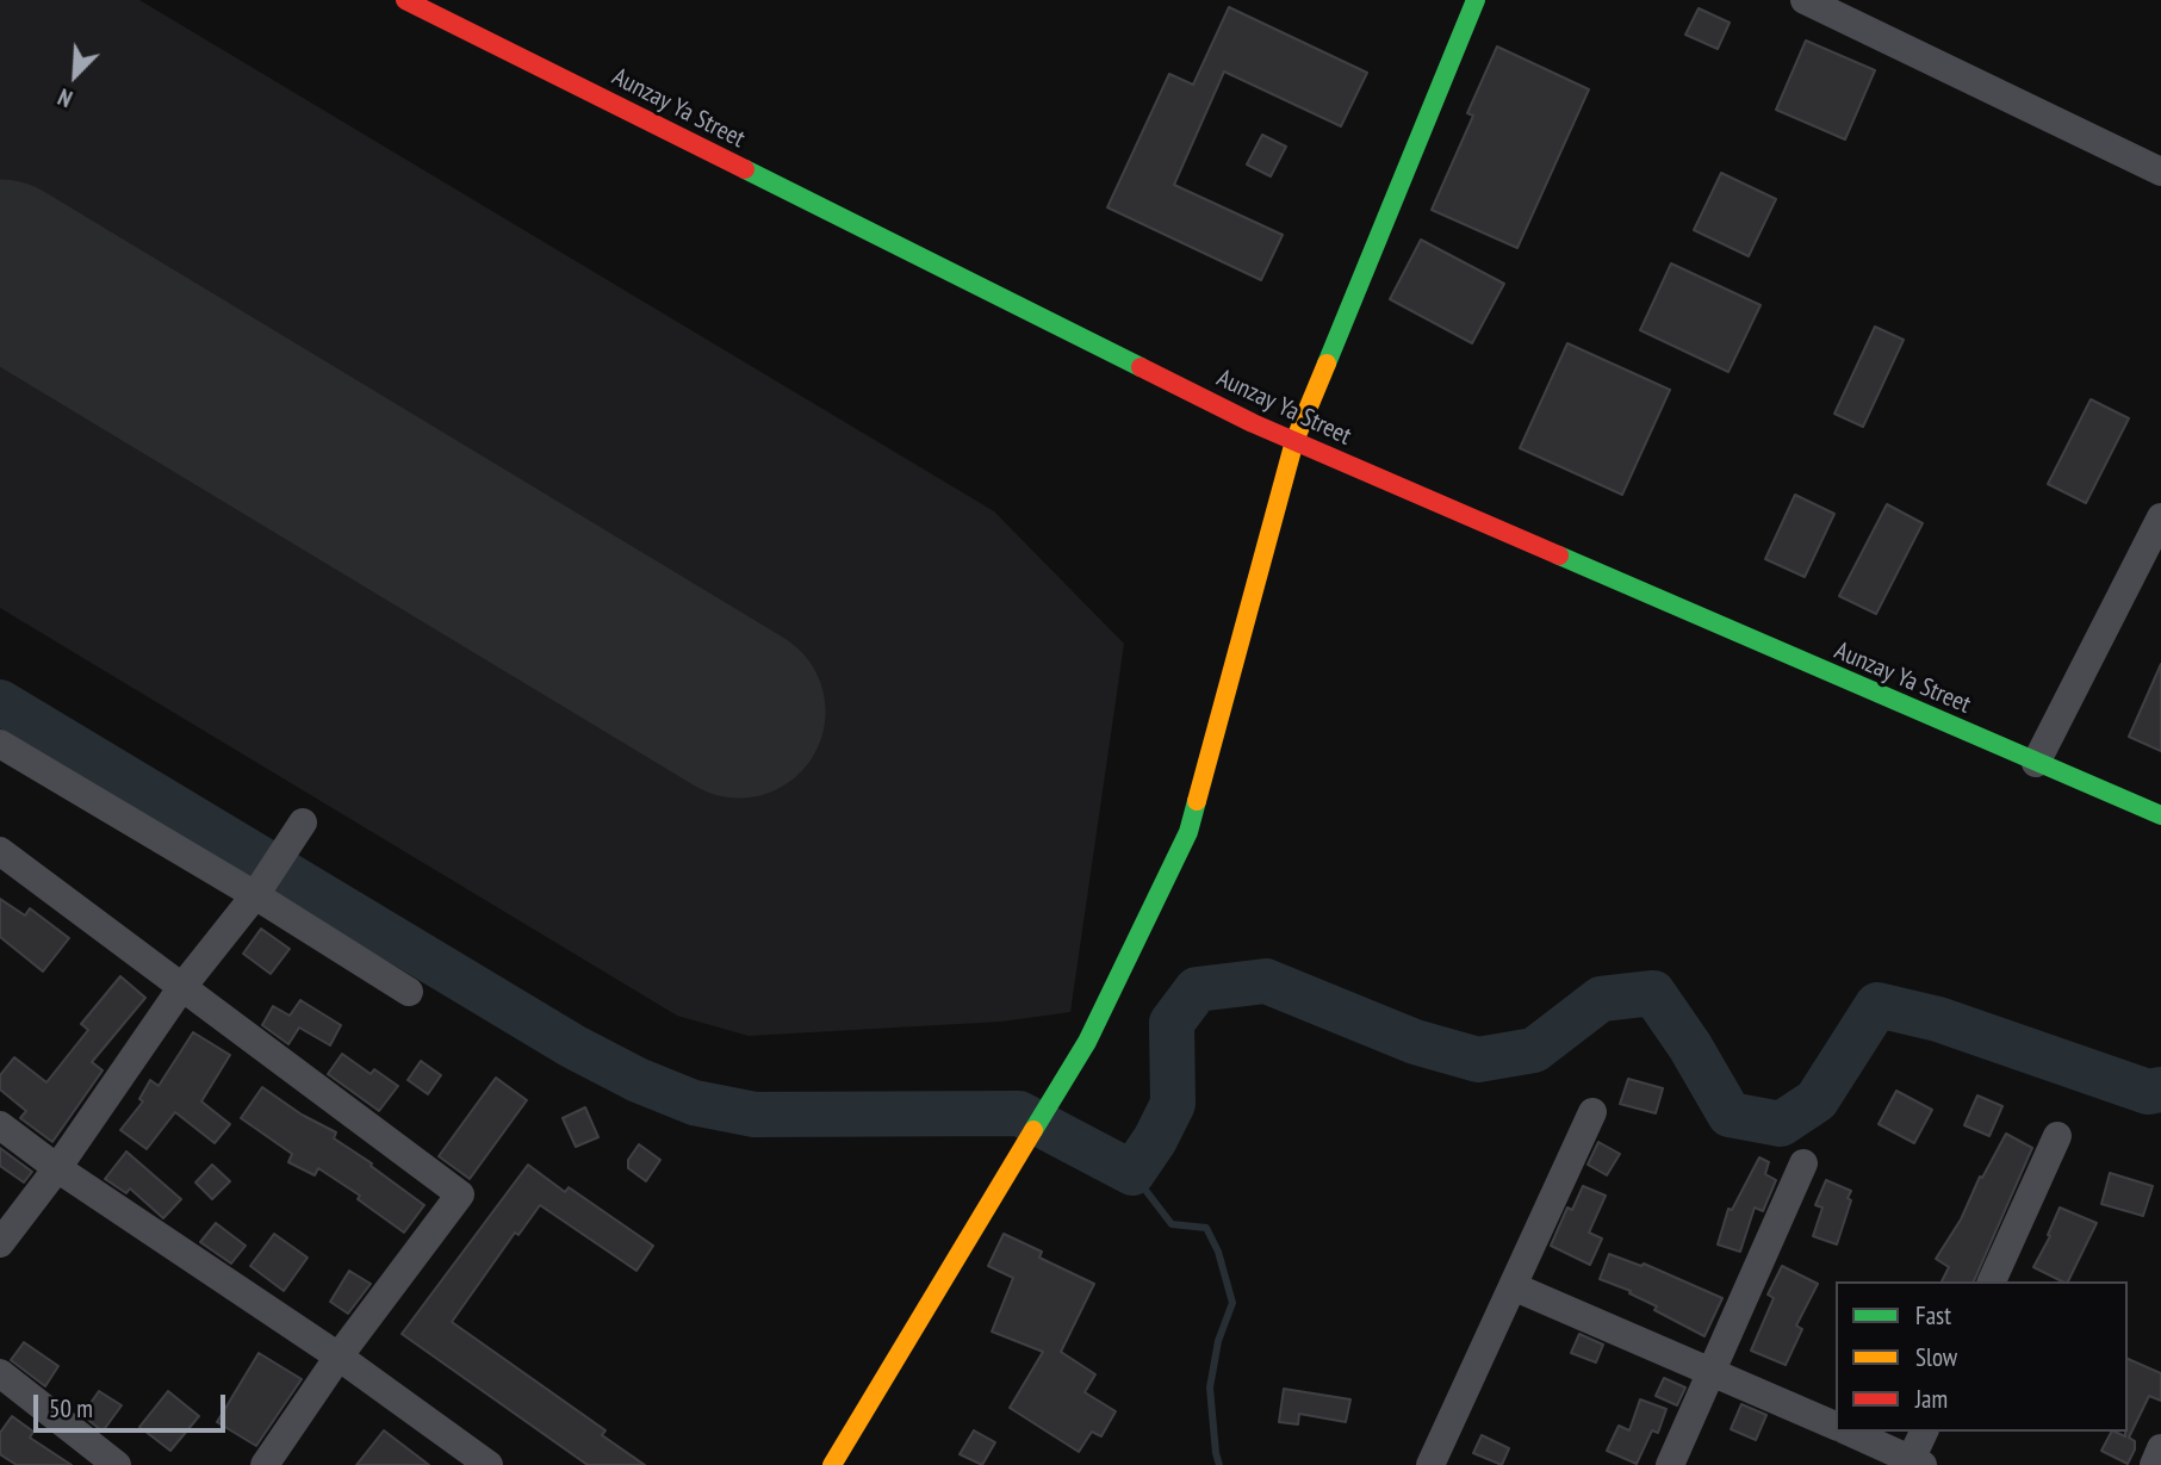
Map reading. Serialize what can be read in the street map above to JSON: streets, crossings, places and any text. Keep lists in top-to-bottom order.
{
  "streets": {
    "street": ["Aunzay Ya Street"]
  },
  "legend": ["Fast", "Slow", "Jam"],
  "scale_bar": "50 m",
  "north": "bottom left"
}
